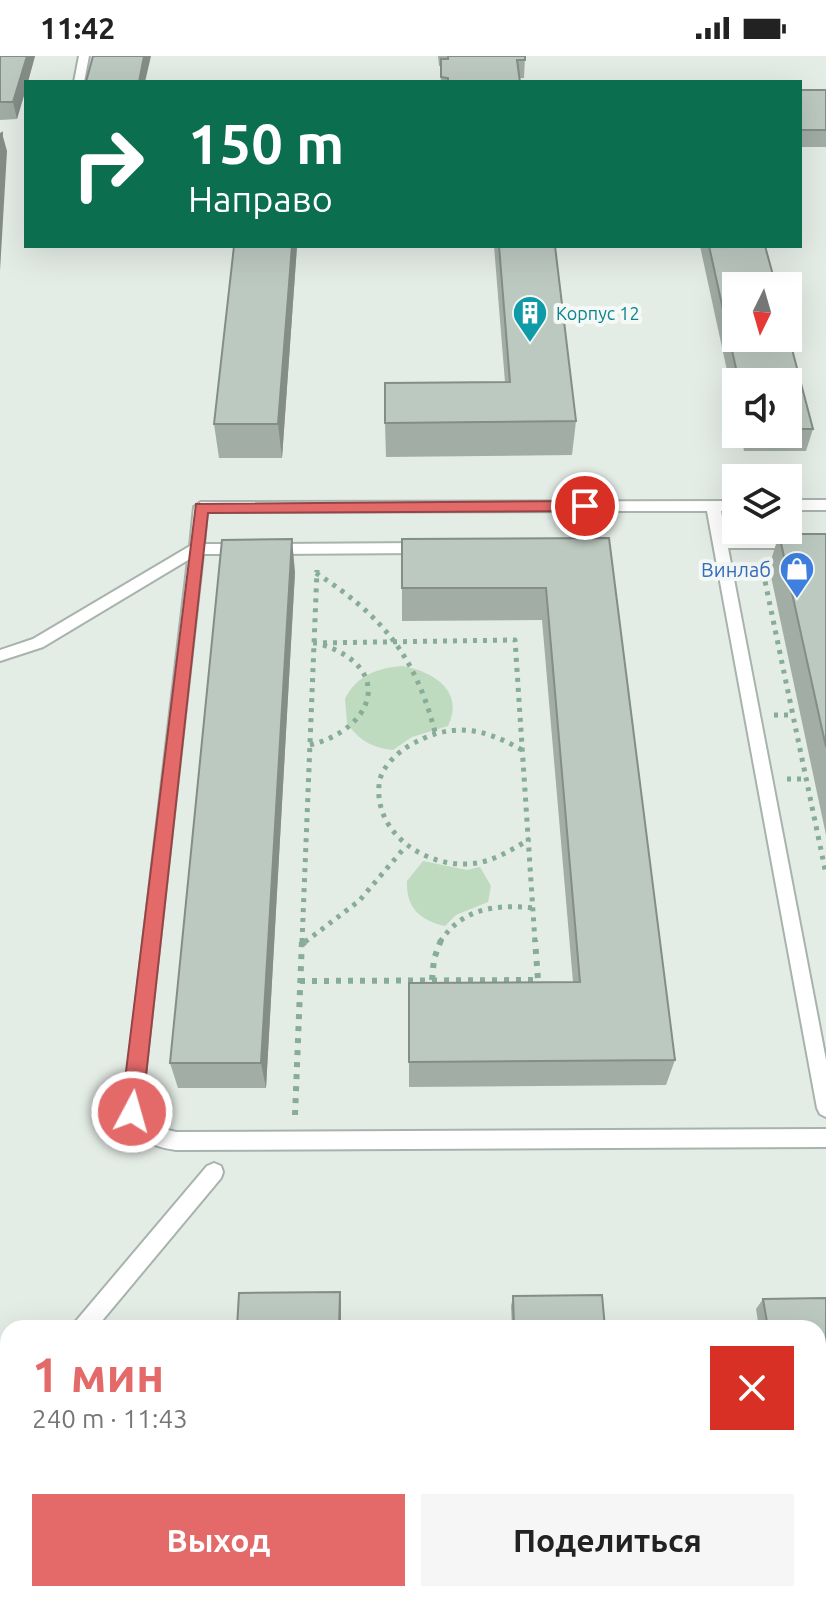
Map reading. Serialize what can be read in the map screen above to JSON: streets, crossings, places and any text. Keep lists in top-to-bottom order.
{
  "places": {
    "building": ["Корпус 12"],
    "shop": ["Винлаб"]
  },
  "north": "bottom",
  "page": {
    "status": "11:42",
    "turn": ["150 m", "Направо"],
    "heading": ["1 мин", "240 m · 11:43"],
    "buttons": ["Выход", "Поделиться"]
  }
}
